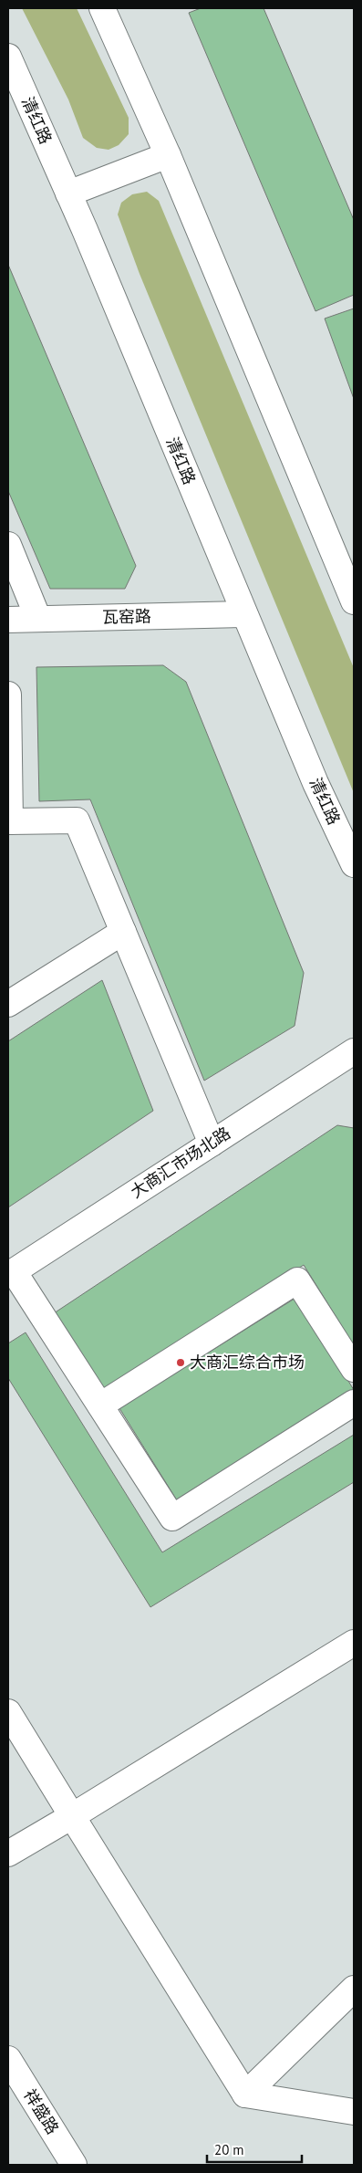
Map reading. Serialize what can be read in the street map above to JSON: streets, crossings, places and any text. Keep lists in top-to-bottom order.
{
  "streets": {
    "main road": [
      "清红路",
      "瓦窑路",
      "大商汇市场北路",
      "祥盛路"
    ]
  },
  "crossings": [
    ["清红路", "瓦窑路"]
  ],
  "places": ["大商汇综合市场"],
  "scale_bar": "20 m"
}
